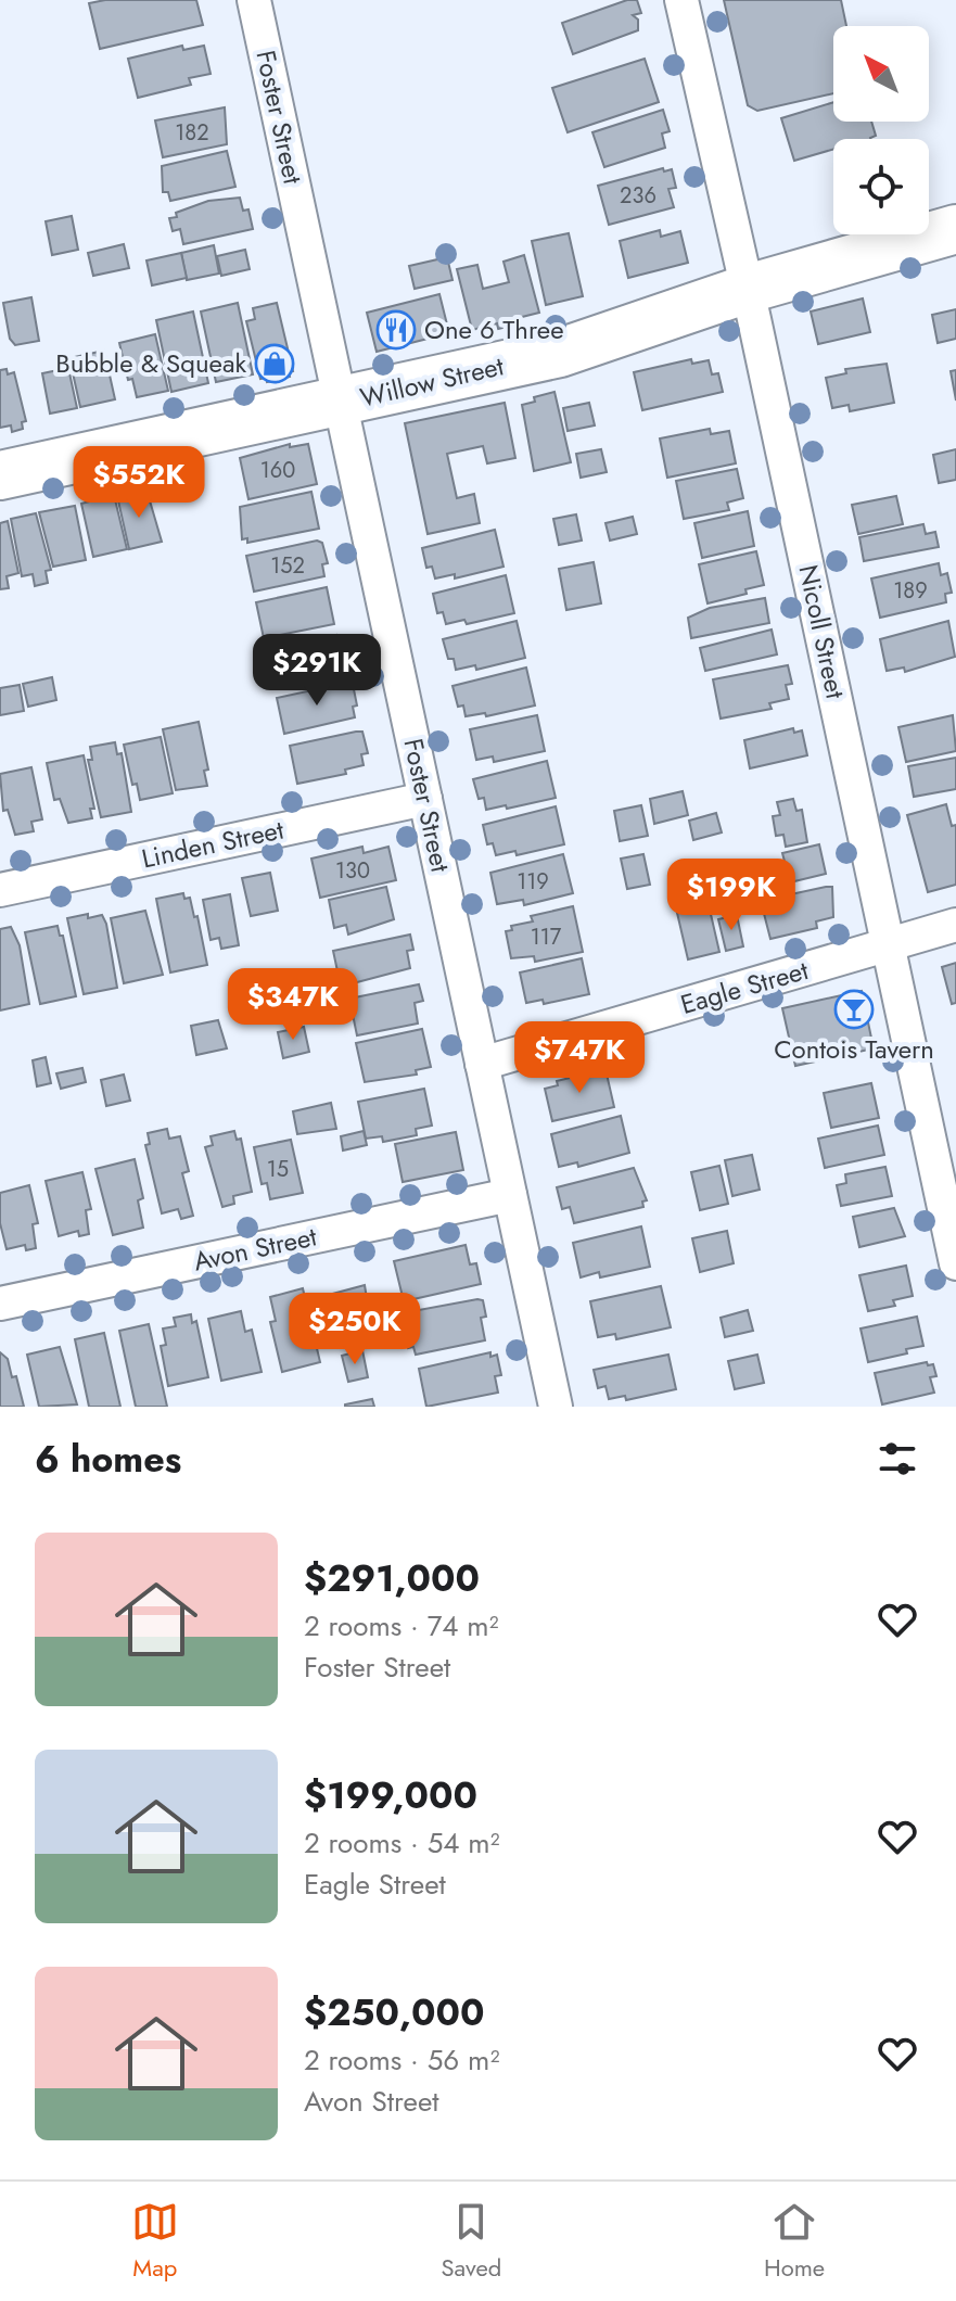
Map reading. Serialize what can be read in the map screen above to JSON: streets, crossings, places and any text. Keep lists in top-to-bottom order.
{
  "streets": {
    "main road": ["Willow Street"],
    "street": [
      "Foster Street",
      "Nicoll Street",
      "Linden Street",
      "Eagle Street",
      "Avon Street"
    ]
  },
  "crossings": [
    ["Foster Street", "Willow Street"],
    ["Foster Street", "Linden Street"],
    ["Foster Street", "Eagle Street"],
    ["Foster Street", "Avon Street"],
    ["Willow Street", "Nicoll Street"],
    ["Nicoll Street", "Eagle Street"]
  ],
  "places": {
    "restaurant": ["One 6 Three"],
    "shop": ["Bubble & Squeak"],
    "bar": ["Contois Tavern"]
  },
  "house_numbers": [
    "182",
    "236",
    "160",
    "152",
    "189",
    "130",
    "119",
    "117",
    "15"
  ],
  "north": "top left",
  "page": {
    "price": [
      "$552K",
      "$291K",
      "$199K",
      "$347K",
      "$747K",
      "$250K"
    ],
    "heading": "6 homes",
    "list": [
      {
        "name": "$291,000",
        "note": "2 rooms · 74 m² · Foster Street"
      },
      {
        "name": "$199,000",
        "note": "2 rooms · 54 m² · Eagle Street"
      },
      {
        "name": "$250,000",
        "note": "2 rooms · 56 m² · Avon Street"
      }
    ],
    "tabs": ["Map", "Saved", "Home"]
  }
}
